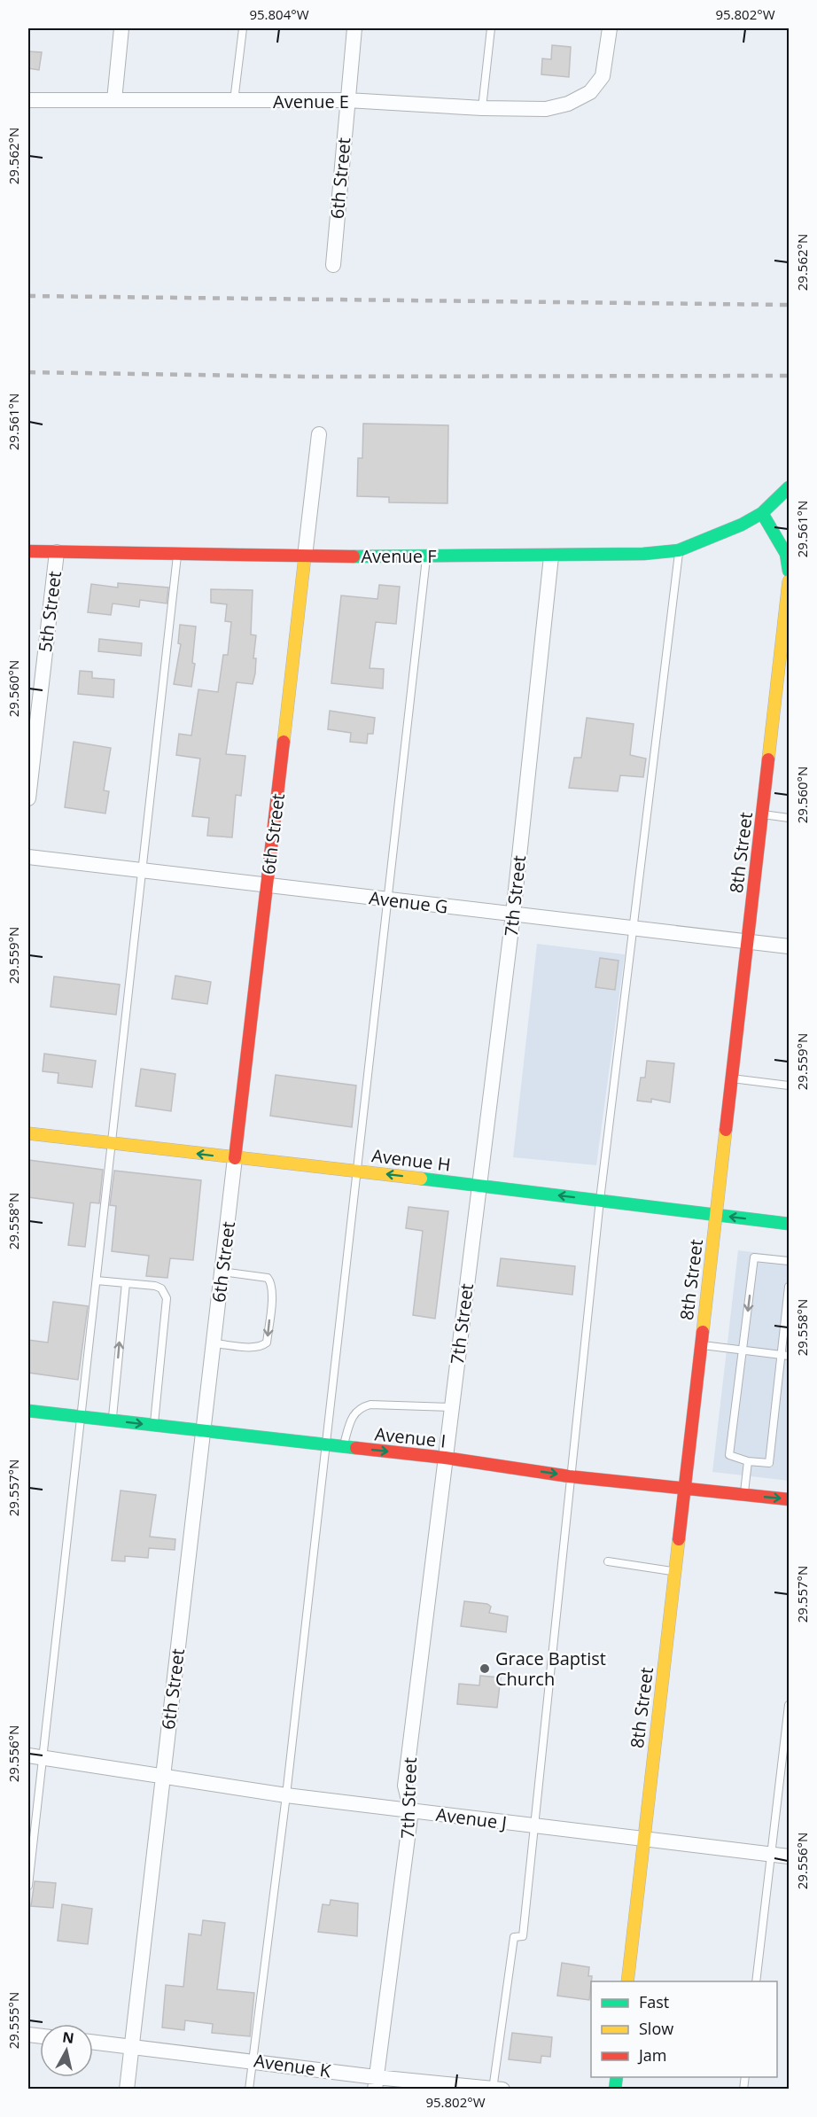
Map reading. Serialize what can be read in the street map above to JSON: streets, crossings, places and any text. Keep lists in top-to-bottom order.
{
  "streets": {
    "street": [
      "Avenue E",
      "6th Street",
      "Avenue F",
      "5th Street",
      "8th Street",
      "7th Street",
      "Avenue G",
      "Avenue H",
      "Avenue I",
      "Avenue J",
      "Avenue K"
    ]
  },
  "crossings": [
    ["Avenue E", "6th Street"],
    ["6th Street", "Avenue F"],
    ["6th Street", "Avenue G"],
    ["6th Street", "Avenue H"],
    ["6th Street", "Avenue I"],
    ["6th Street", "Avenue J"],
    ["6th Street", "Avenue K"],
    ["Avenue F", "5th Street"],
    ["Avenue F", "7th Street"],
    ["8th Street", "Avenue G"],
    ["8th Street", "Avenue H"],
    ["8th Street", "Avenue I"],
    ["8th Street", "Avenue J"],
    ["7th Street", "Avenue G"],
    ["7th Street", "Avenue H"],
    ["7th Street", "Avenue I"],
    ["7th Street", "Avenue J"],
    ["7th Street", "Avenue K"]
  ],
  "one_way": ["Avenue H", "Avenue I"],
  "places": ["Grace Baptist Church"],
  "legend": ["Fast", "Slow", "Jam"],
  "north": "top",
  "coordinates": [
    "95.804°W",
    "95.802°W",
    "29.562°N",
    "29.561°N",
    "29.560°N",
    "29.559°N",
    "29.558°N",
    "29.557°N",
    "29.556°N",
    "29.555°N"
  ]
}
